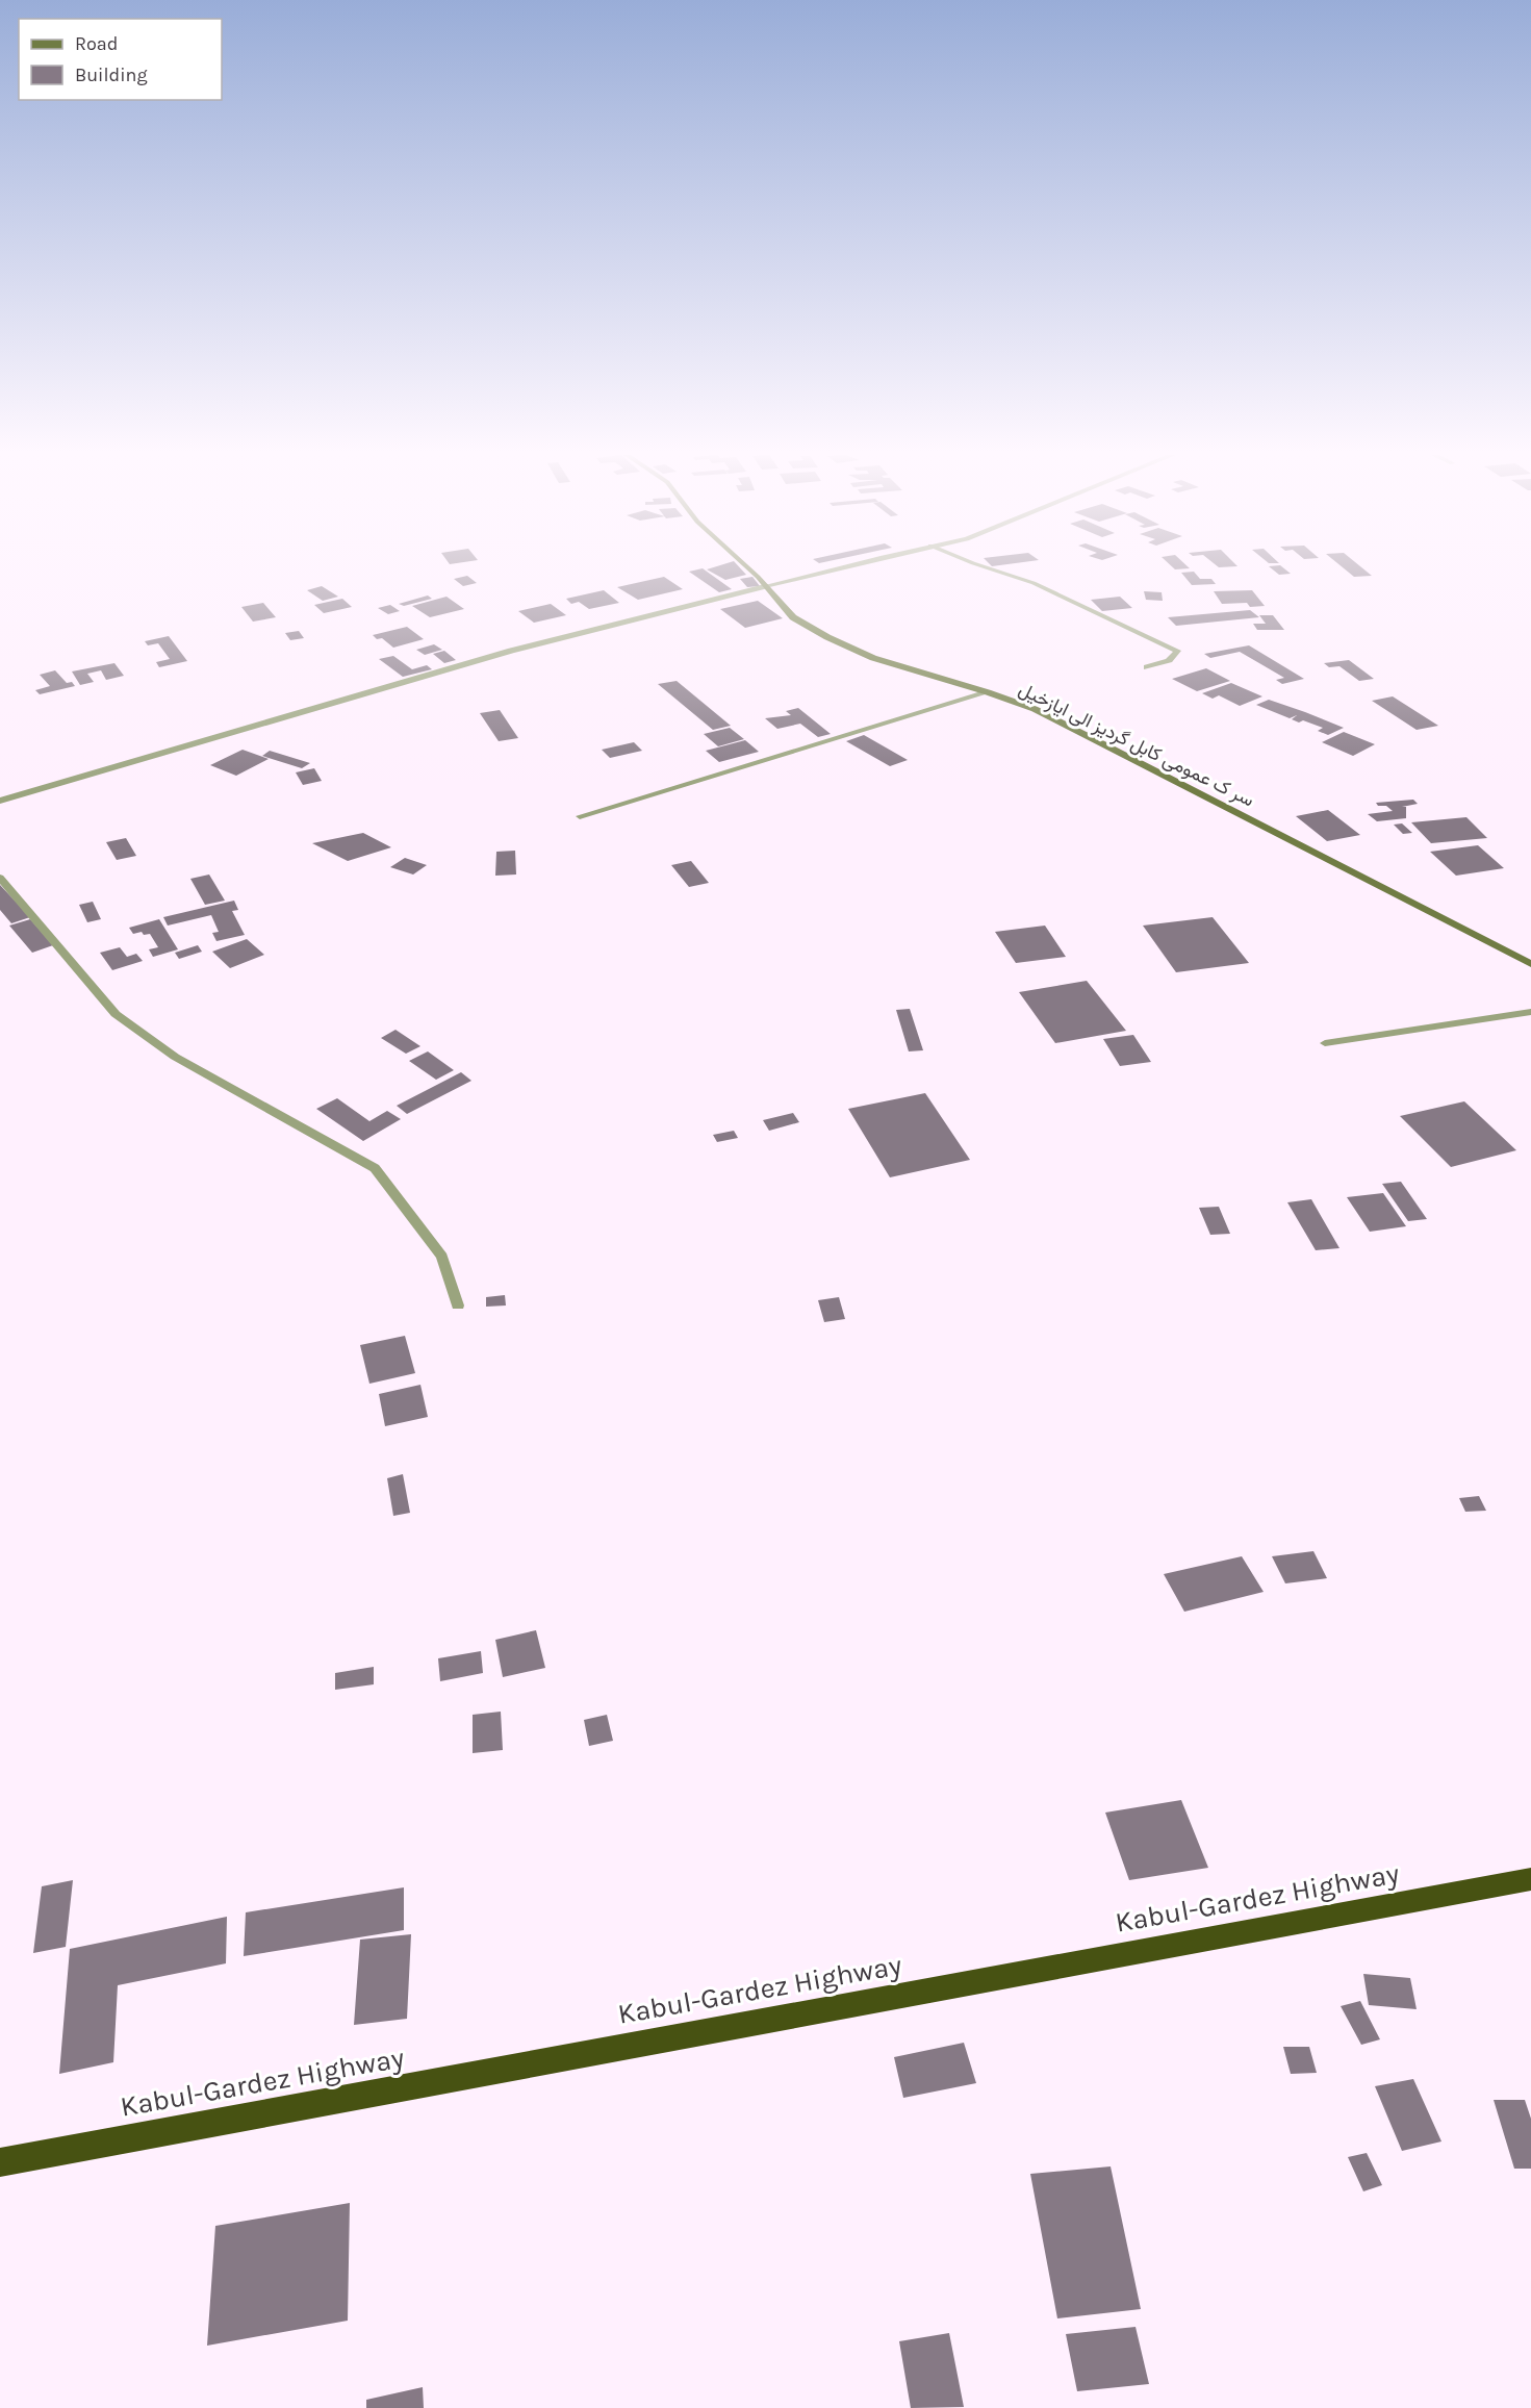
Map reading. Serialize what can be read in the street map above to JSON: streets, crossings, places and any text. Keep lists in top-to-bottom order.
{
  "streets": {
    "highway": ["Kabul-Gardez Highway"],
    "main road": ["سر ک عمومی کابل گردیز الی ایازخیل"]
  },
  "legend": ["Road", "Building"]
}
